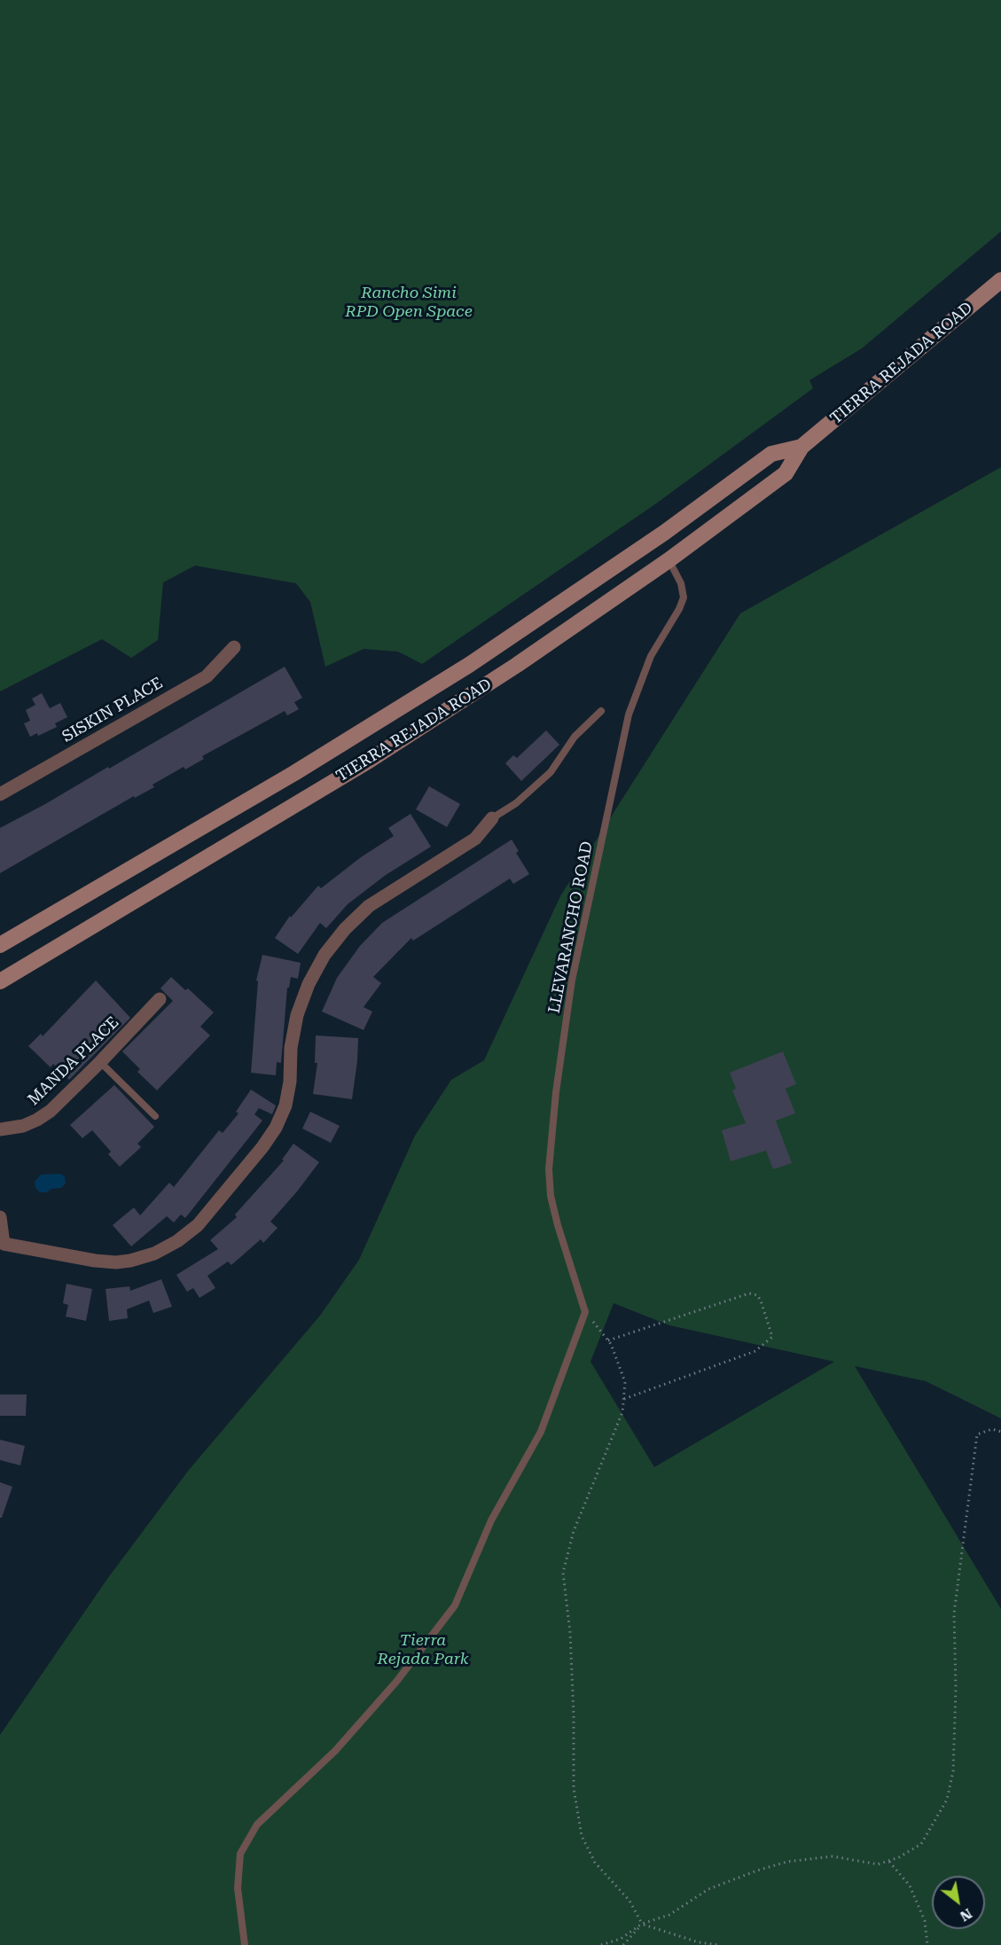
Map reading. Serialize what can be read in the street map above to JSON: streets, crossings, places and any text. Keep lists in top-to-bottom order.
{
  "streets": {
    "main road": ["TIERRA REJADA ROAD"],
    "street": ["SISKIN PLACE", "MANDA PLACE"],
    "lane": ["LLEVARANCHO ROAD"]
  },
  "crossings": [
    ["TIERRA REJADA ROAD", "LLEVARANCHO ROAD"]
  ],
  "parks": ["Rancho Simi RPD Open Space", "Tierra Rejada Park"],
  "north": "bottom right"
}
